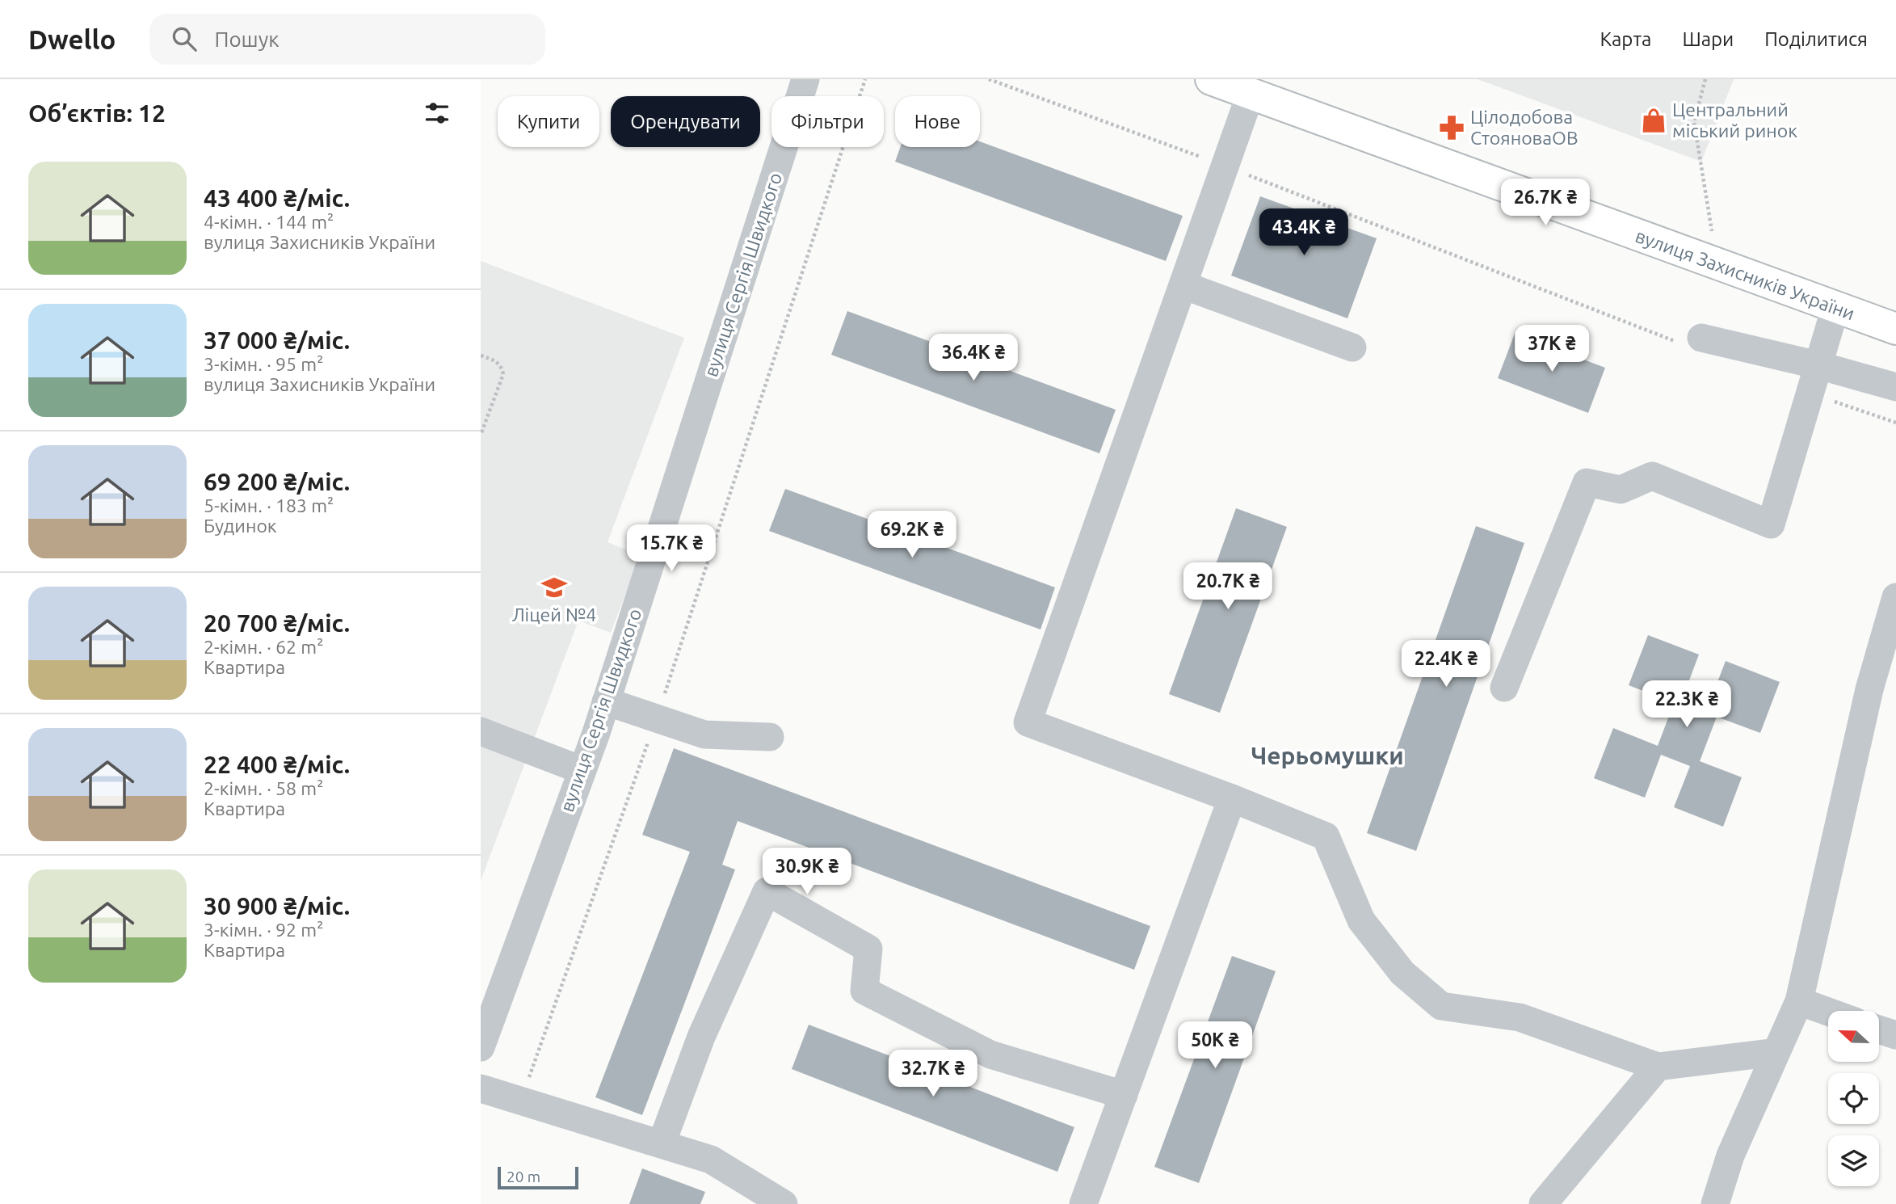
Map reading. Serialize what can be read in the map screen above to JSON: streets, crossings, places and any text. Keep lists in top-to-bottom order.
{
  "streets": {
    "main road": ["вулиця Захисників України"],
    "street": ["вулиця Сергія Швидкого"]
  },
  "districts": ["Черьомушки"],
  "places": {
    "shop": ["Центральний міський ринок"],
    "pharmacy": ["Цілодобова СтояноваОВ"],
    "school or university": ["Ліцей №4"]
  },
  "scale_bar": "20 m",
  "north": "left",
  "page": {
    "header": "Dwello",
    "search": "Пошук",
    "nav": ["Карта", "Шари", "Поділитися"],
    "heading": "Об’єктів: 12",
    "chip": [
      "Купити",
      "Орендувати",
      "Фільтри",
      "Нове"
    ],
    "list": [
      {
        "name": "43 400 ₴/міс.",
        "note": "4-кімн. · 144 m² · вулиця Захисників України"
      },
      {
        "name": "37 000 ₴/міс.",
        "note": "3-кімн. · 95 m² · вулиця Захисників України"
      },
      {
        "name": "69 200 ₴/міс.",
        "note": "5-кімн. · 183 m² · Будинок"
      },
      {
        "name": "20 700 ₴/міс.",
        "note": "2-кімн. · 62 m² · Квартира"
      },
      {
        "name": "22 400 ₴/міс.",
        "note": "2-кімн. · 58 m² · Квартира"
      },
      {
        "name": "30 900 ₴/міс.",
        "note": "3-кімн. · 92 m² · Квартира"
      }
    ],
    "price": [
      "26.7K ₴",
      "43.4K ₴",
      "37K ₴",
      "36.4K ₴",
      "69.2K ₴",
      "15.7K ₴",
      "20.7K ₴",
      "22.4K ₴",
      "22.3K ₴",
      "30.9K ₴",
      "50K ₴",
      "32.7K ₴"
    ],
    "scale": "20 m"
  }
}
